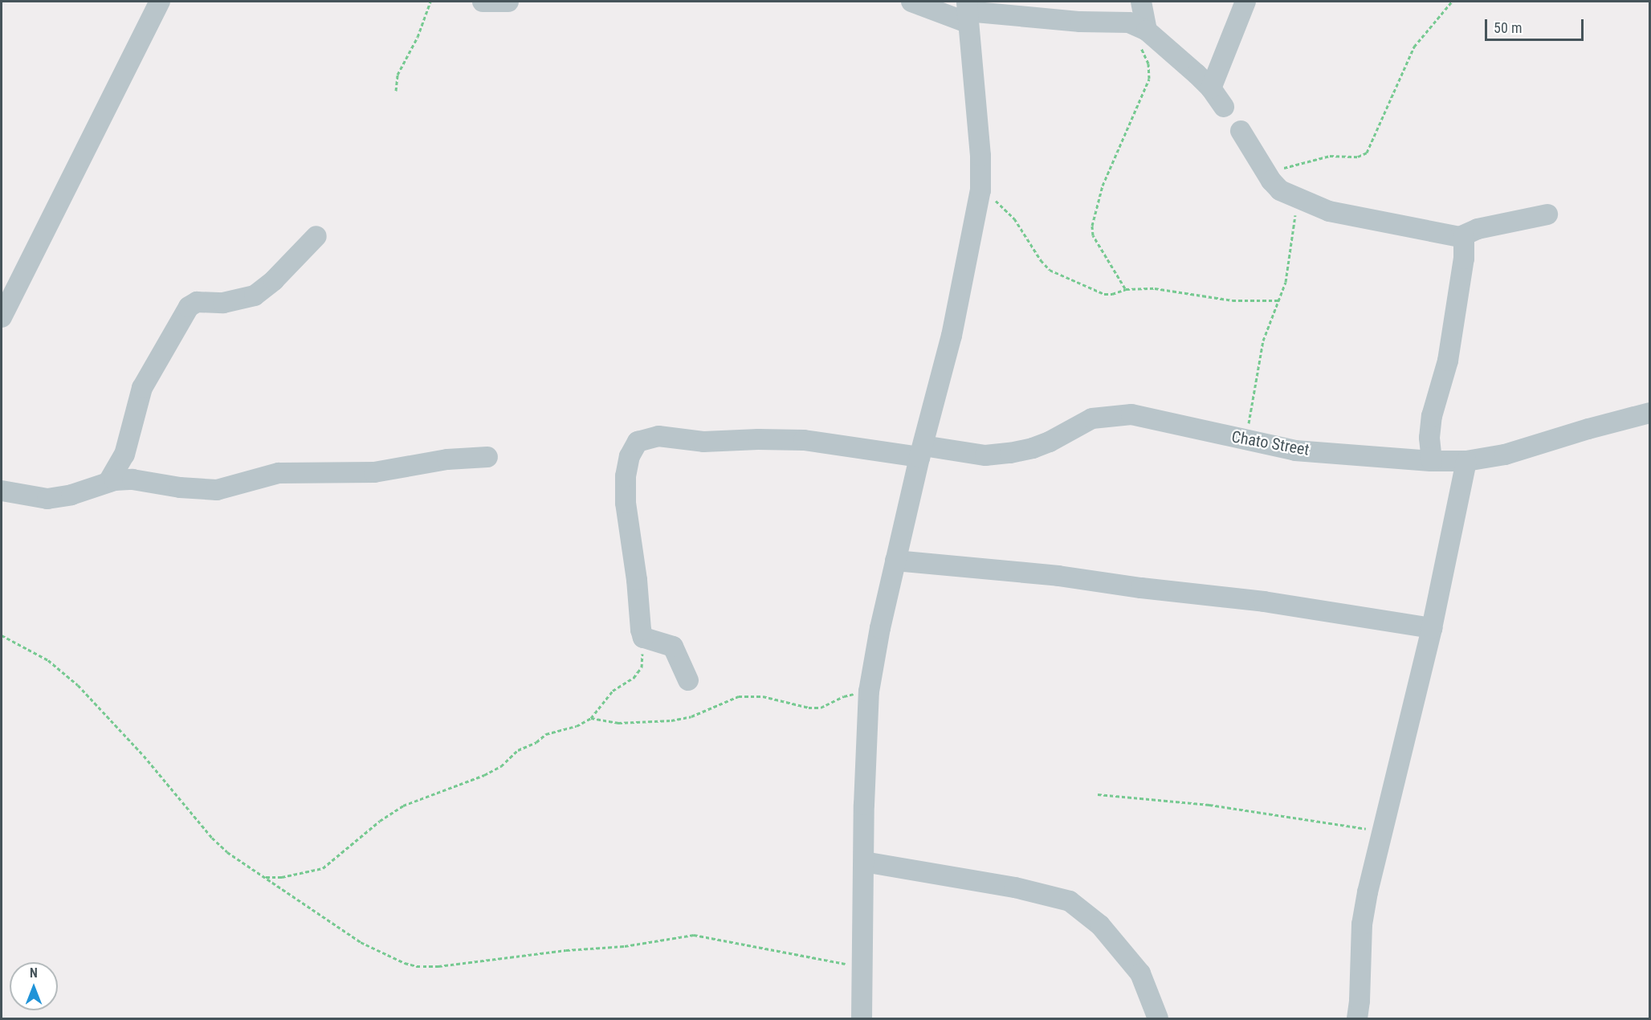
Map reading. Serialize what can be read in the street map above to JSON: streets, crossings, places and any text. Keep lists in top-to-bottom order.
{
  "streets": {
    "street": ["Chato Street"]
  },
  "scale_bar": "50 m",
  "north": "top"
}
